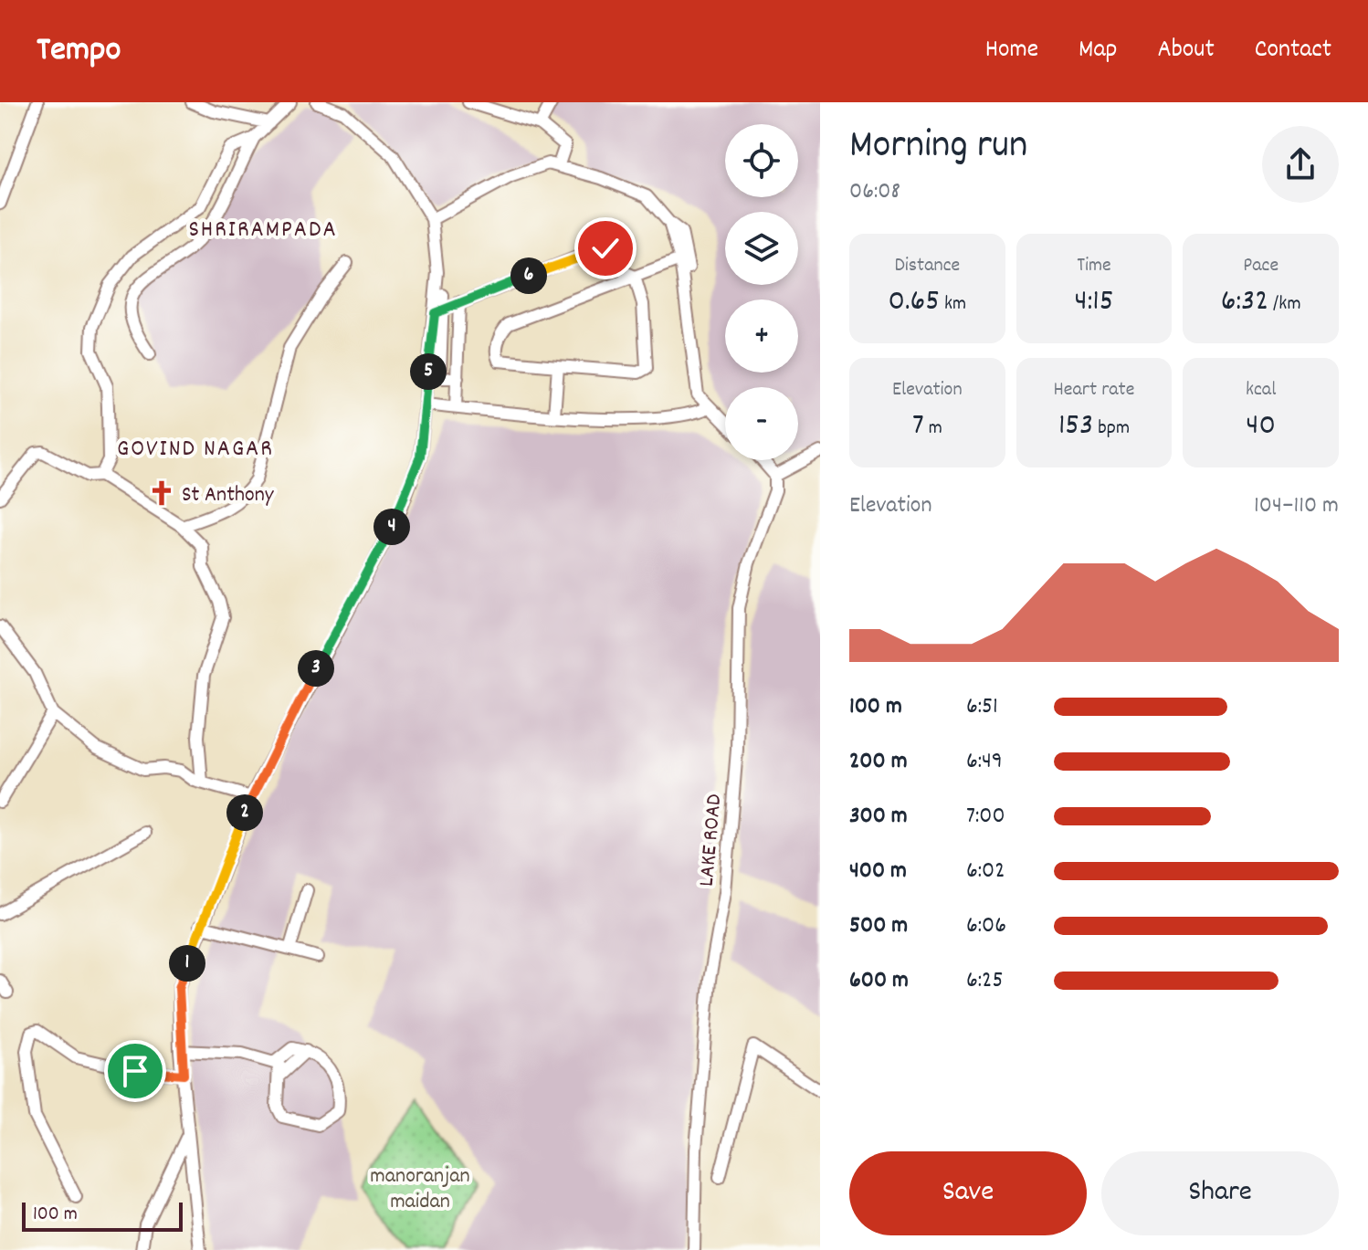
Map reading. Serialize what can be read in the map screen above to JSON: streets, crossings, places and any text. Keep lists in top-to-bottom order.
{
  "streets": {
    "street": ["LAKE ROAD"]
  },
  "districts": ["SHRIRAMPADA", "GOVIND NAGAR"],
  "parks": ["manoranjan maidan"],
  "places": {
    "church": ["St Anthony"]
  },
  "scale_bar": "100 m",
  "page": {
    "header": "Tempo",
    "nav": [
      "Home",
      "Map",
      "About",
      "Contact"
    ],
    "heading": ["Morning run", "06:08"],
    "map_buttons": ["+", "−"],
    "stats": [
      ["Distance", "0.65 km"],
      ["Time", "4:15"],
      ["Pace", "6:32 /km"],
      ["Elevation", "7 m"],
      ["Heart rate", "153 bpm"],
      ["kcal", "40"]
    ],
    "pins": [
      "6",
      "5",
      "4",
      "3",
      "2",
      "1"
    ],
    "chart": ["Elevation", "104–110 m"],
    "list": [
      {
        "name": "100 m",
        "note": "6:51"
      },
      {
        "name": "200 m",
        "note": "6:49"
      },
      {
        "name": "300 m",
        "note": "7:00"
      },
      {
        "name": "400 m",
        "note": "6:02"
      },
      {
        "name": "500 m",
        "note": "6:06"
      },
      {
        "name": "600 m",
        "note": "6:25"
      }
    ],
    "buttons": ["Save", "Share"],
    "scale": "100 m"
  }
}
